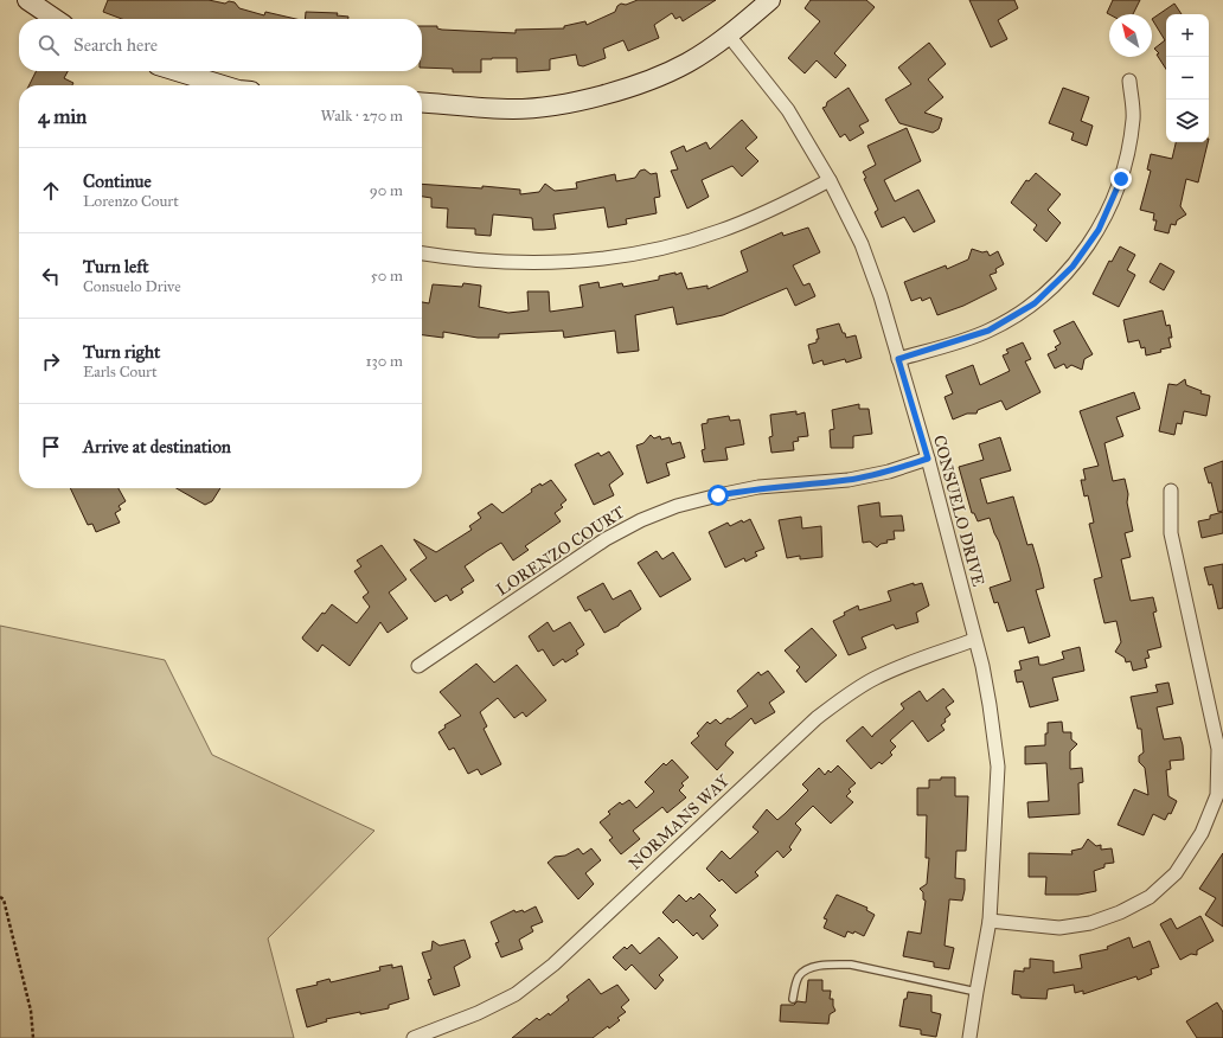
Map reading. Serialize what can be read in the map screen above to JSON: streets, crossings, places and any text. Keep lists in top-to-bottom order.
{
  "streets": {
    "street": ["CONSUELO DRIVE", "LORENZO COURT", "NORMANS WAY"]
  },
  "crossings": [
    ["CONSUELO DRIVE", "LORENZO COURT"],
    ["CONSUELO DRIVE", "NORMANS WAY"]
  ],
  "north": "top left",
  "page": {
    "map_buttons": ["+", "−"],
    "search": "Search here",
    "heading": ["4 min", "Walk · 270 m"],
    "list": [
      ["Continue", "Lorenzo Court", "90 m"],
      ["Turn left", "Consuelo Drive", "50 m"],
      ["Turn right", "Earls Court", "130 m"],
      "Arrive at destination"
    ]
  }
}
